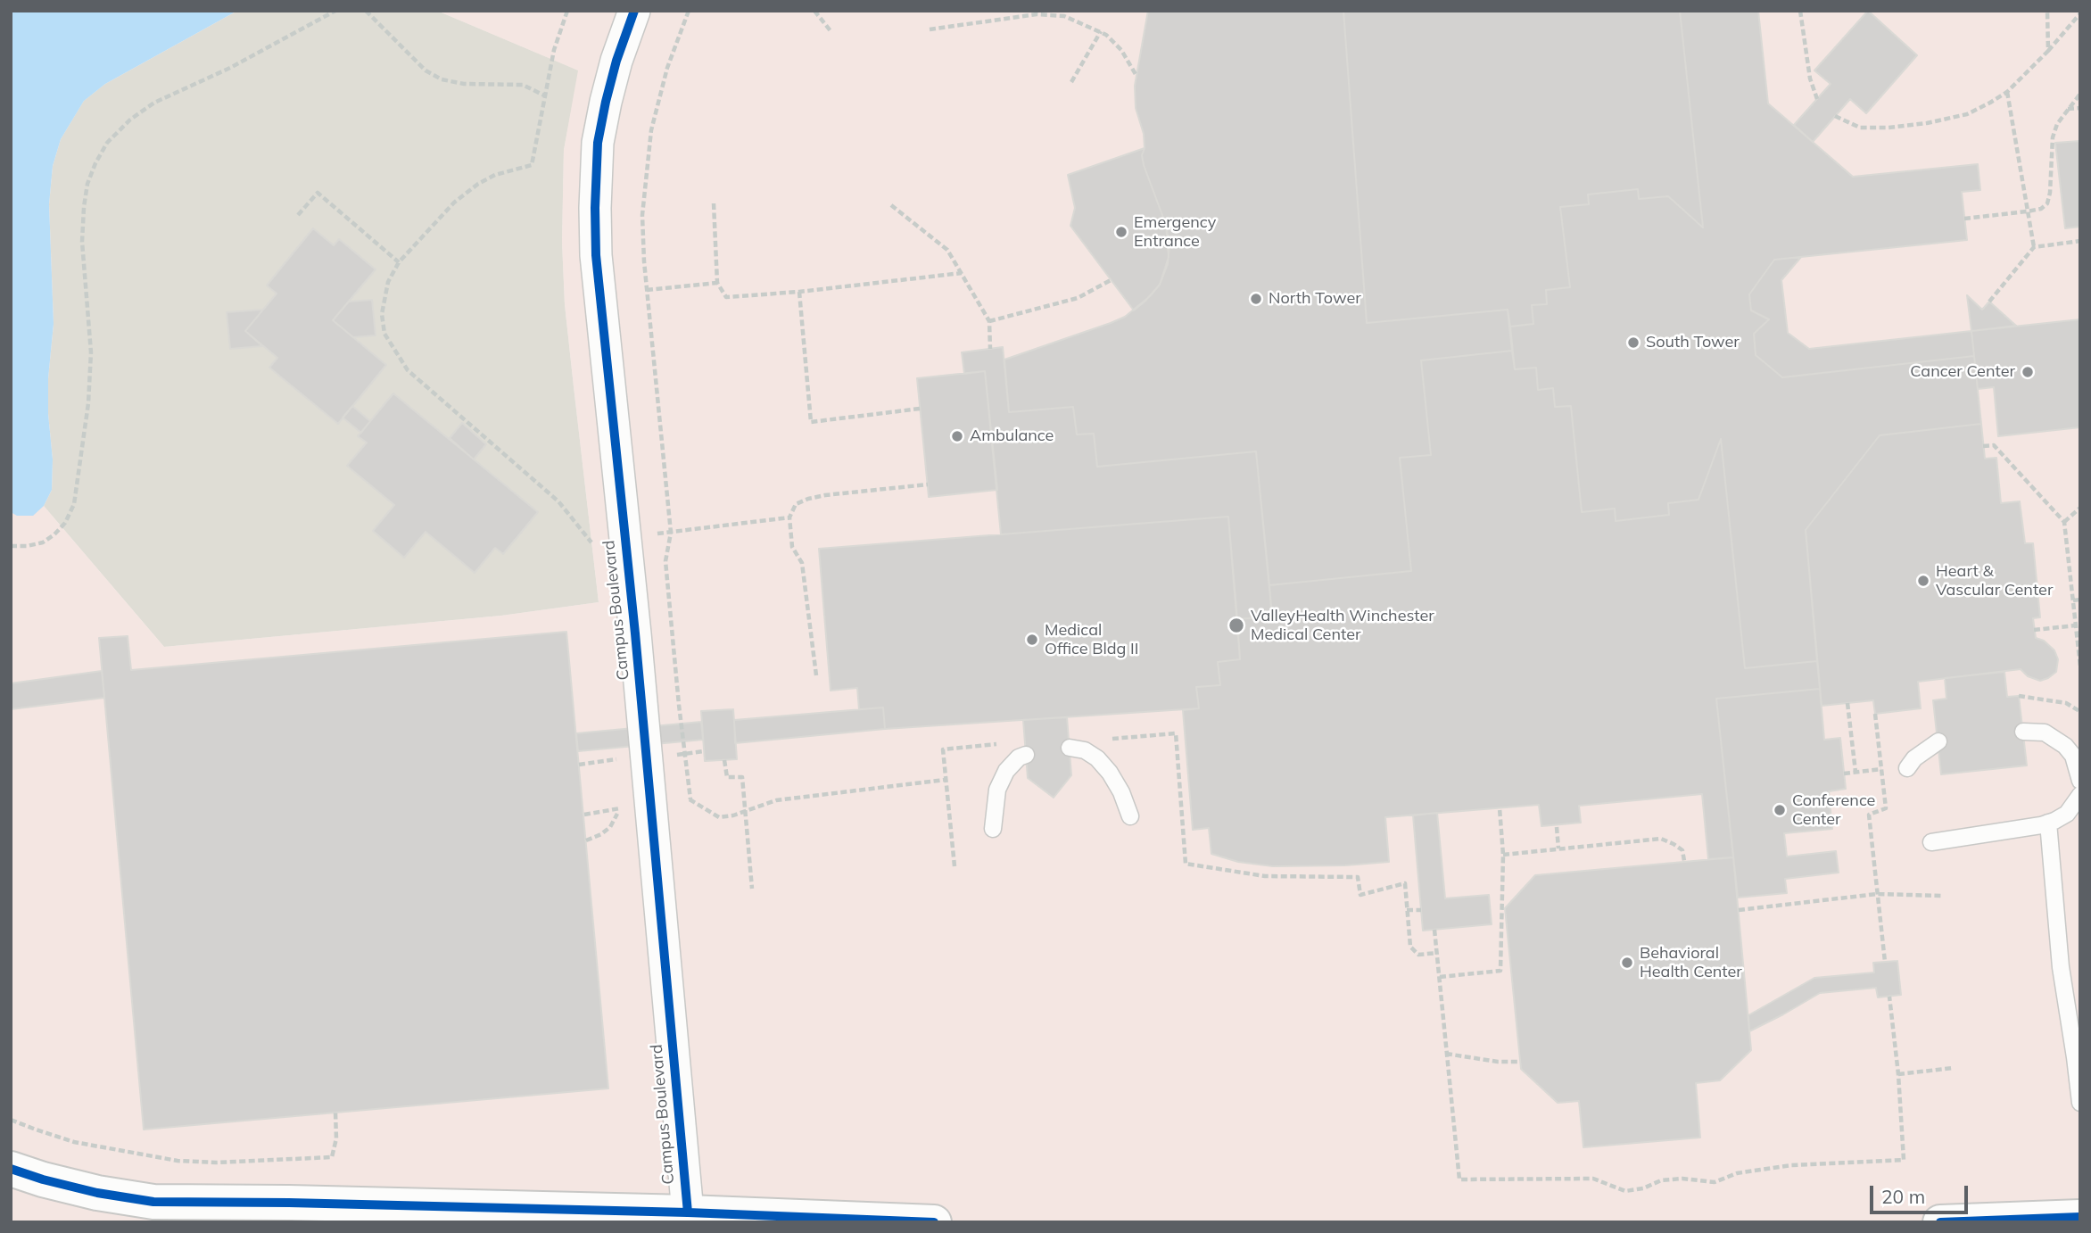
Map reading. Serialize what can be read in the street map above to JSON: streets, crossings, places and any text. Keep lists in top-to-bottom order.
{
  "streets": {
    "street": ["Campus Boulevard"]
  },
  "places": [
    "Emergency Entrance",
    "North Tower",
    "South Tower",
    "Cancer Center",
    "Ambulance",
    "Heart & Vascular Center",
    "ValleyHealth Winchester Medical Center",
    "Medical Office Bldg II",
    "Conference Center",
    "Behavioral Health Center"
  ],
  "scale_bar": "20 m"
}
